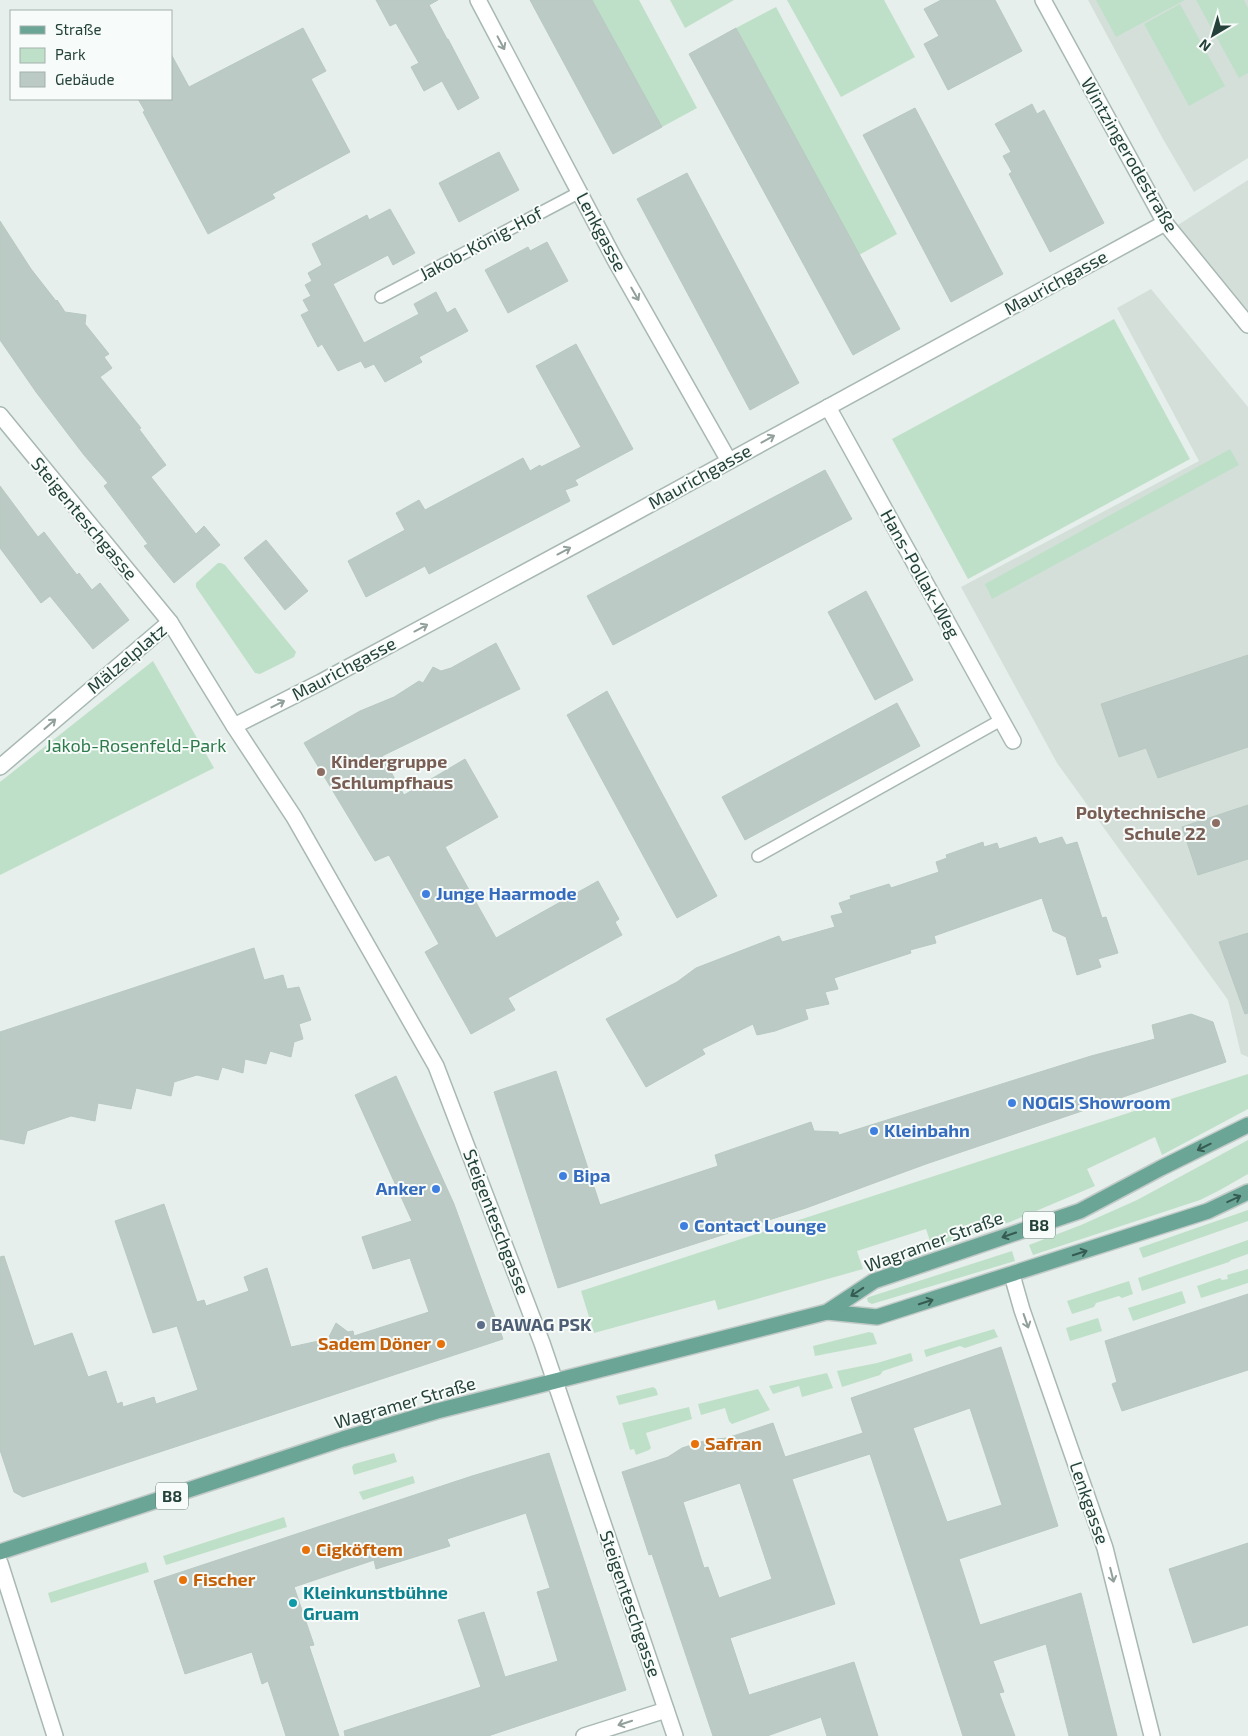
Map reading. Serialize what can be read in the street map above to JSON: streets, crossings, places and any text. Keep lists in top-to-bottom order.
{
  "streets": {
    "main road": ["B8", "Wagramer Straße"],
    "street": [
      "Wintzingerodestraße",
      "Lenkgasse",
      "Maurichgasse",
      "Steigenteschgasse",
      "Hans-Pollak-Weg",
      "Mälzelplatz"
    ],
    "lane": ["Jakob-König-Hof"]
  },
  "crossings": [
    ["Wintzingerodestraße", "Maurichgasse"],
    ["Lenkgasse", "Jakob-König-Hof"],
    ["Lenkgasse", "Maurichgasse"],
    ["Lenkgasse", "Wagramer Straße"],
    ["Maurichgasse", "Hans-Pollak-Weg"],
    ["Maurichgasse", "Mälzelplatz"],
    ["Steigenteschgasse", "Mälzelplatz"],
    ["Steigenteschgasse", "Wagramer Straße"]
  ],
  "one_way": ["Lenkgasse", "Maurichgasse", "Mälzelplatz"],
  "parks": ["Jakob-Rosenfeld-Park"],
  "places": [
    "Kindergruppe Schlumpfhaus",
    "Polytechnische Schule 22",
    "Junge Haarmode",
    "NOGIS Showroom",
    "Kleinbahn",
    "Bipa",
    "Anker",
    "Contact Lounge",
    "BAWAG PSK",
    "Sadem Döner",
    "Safran",
    "Cigköftem",
    "Fischer",
    "Kleinkunstbühne Gruam"
  ],
  "legend": ["Straße", "Park", "Gebäude"],
  "north": "bottom left"
}
